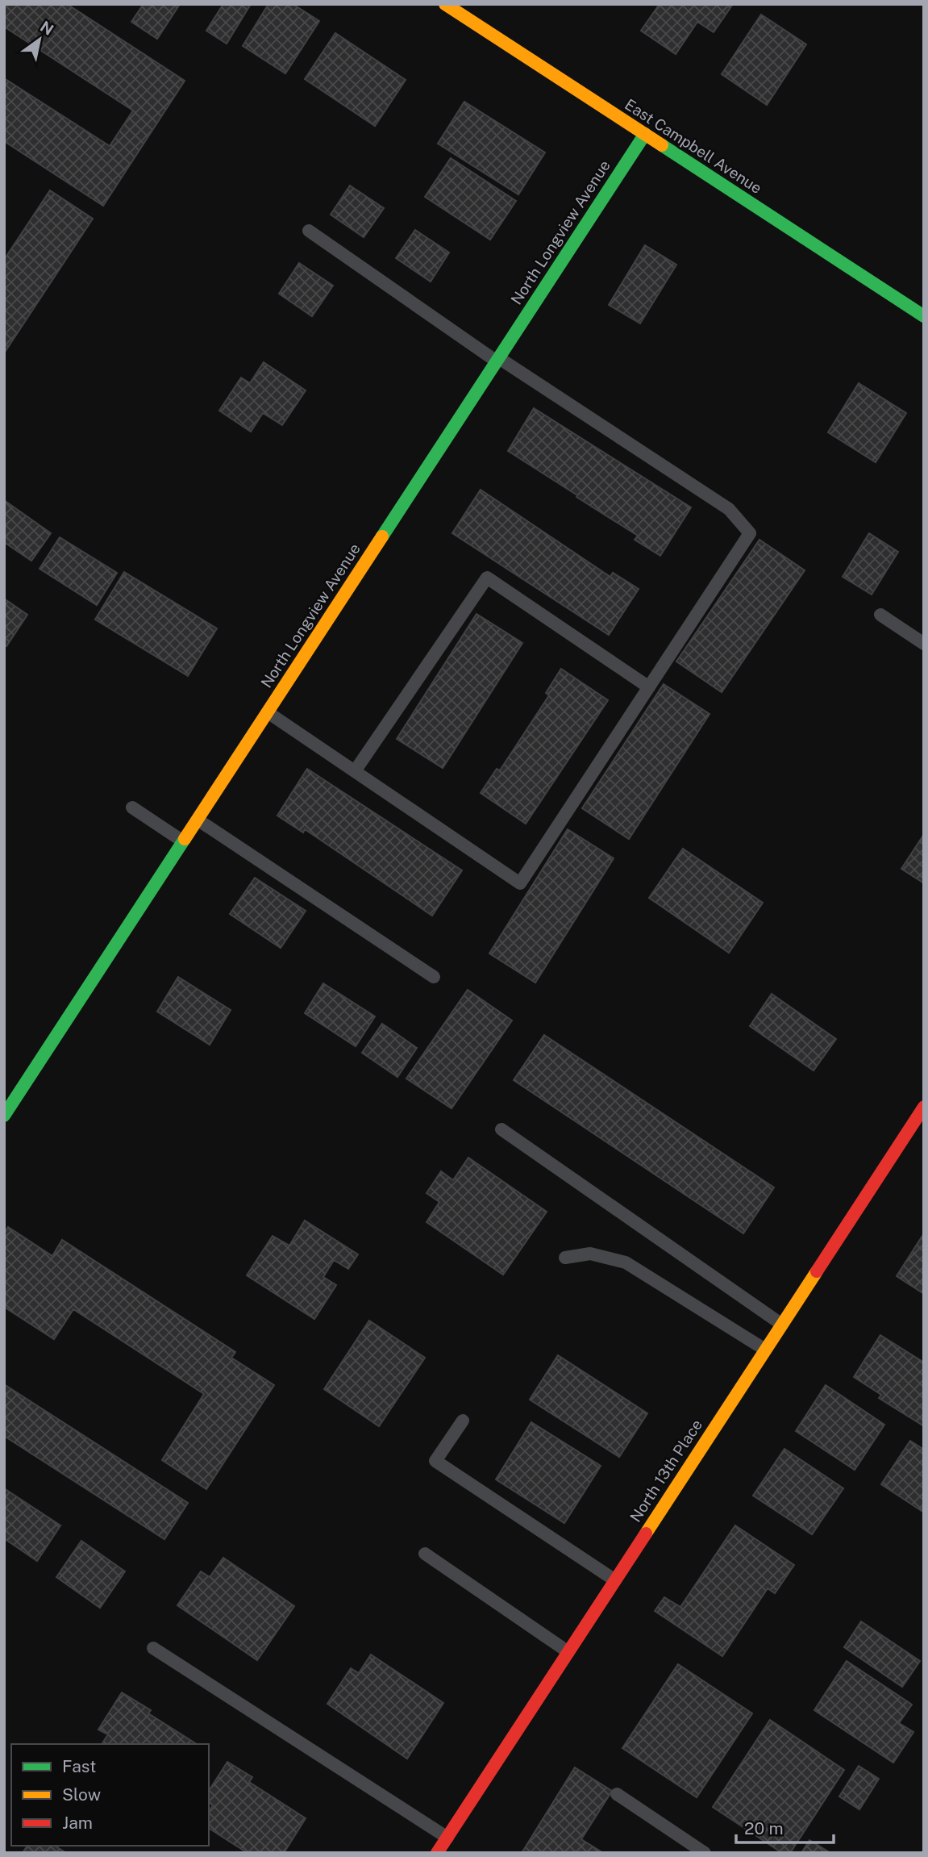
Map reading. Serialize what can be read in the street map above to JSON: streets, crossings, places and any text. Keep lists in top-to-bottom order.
{
  "streets": {
    "street": ["East Campbell Avenue", "North Longview Avenue", "North 13th Place"]
  },
  "crossings": [
    ["East Campbell Avenue", "North Longview Avenue"]
  ],
  "legend": ["Fast", "Slow", "Jam"],
  "scale_bar": "20 m",
  "north": "top right"
}
